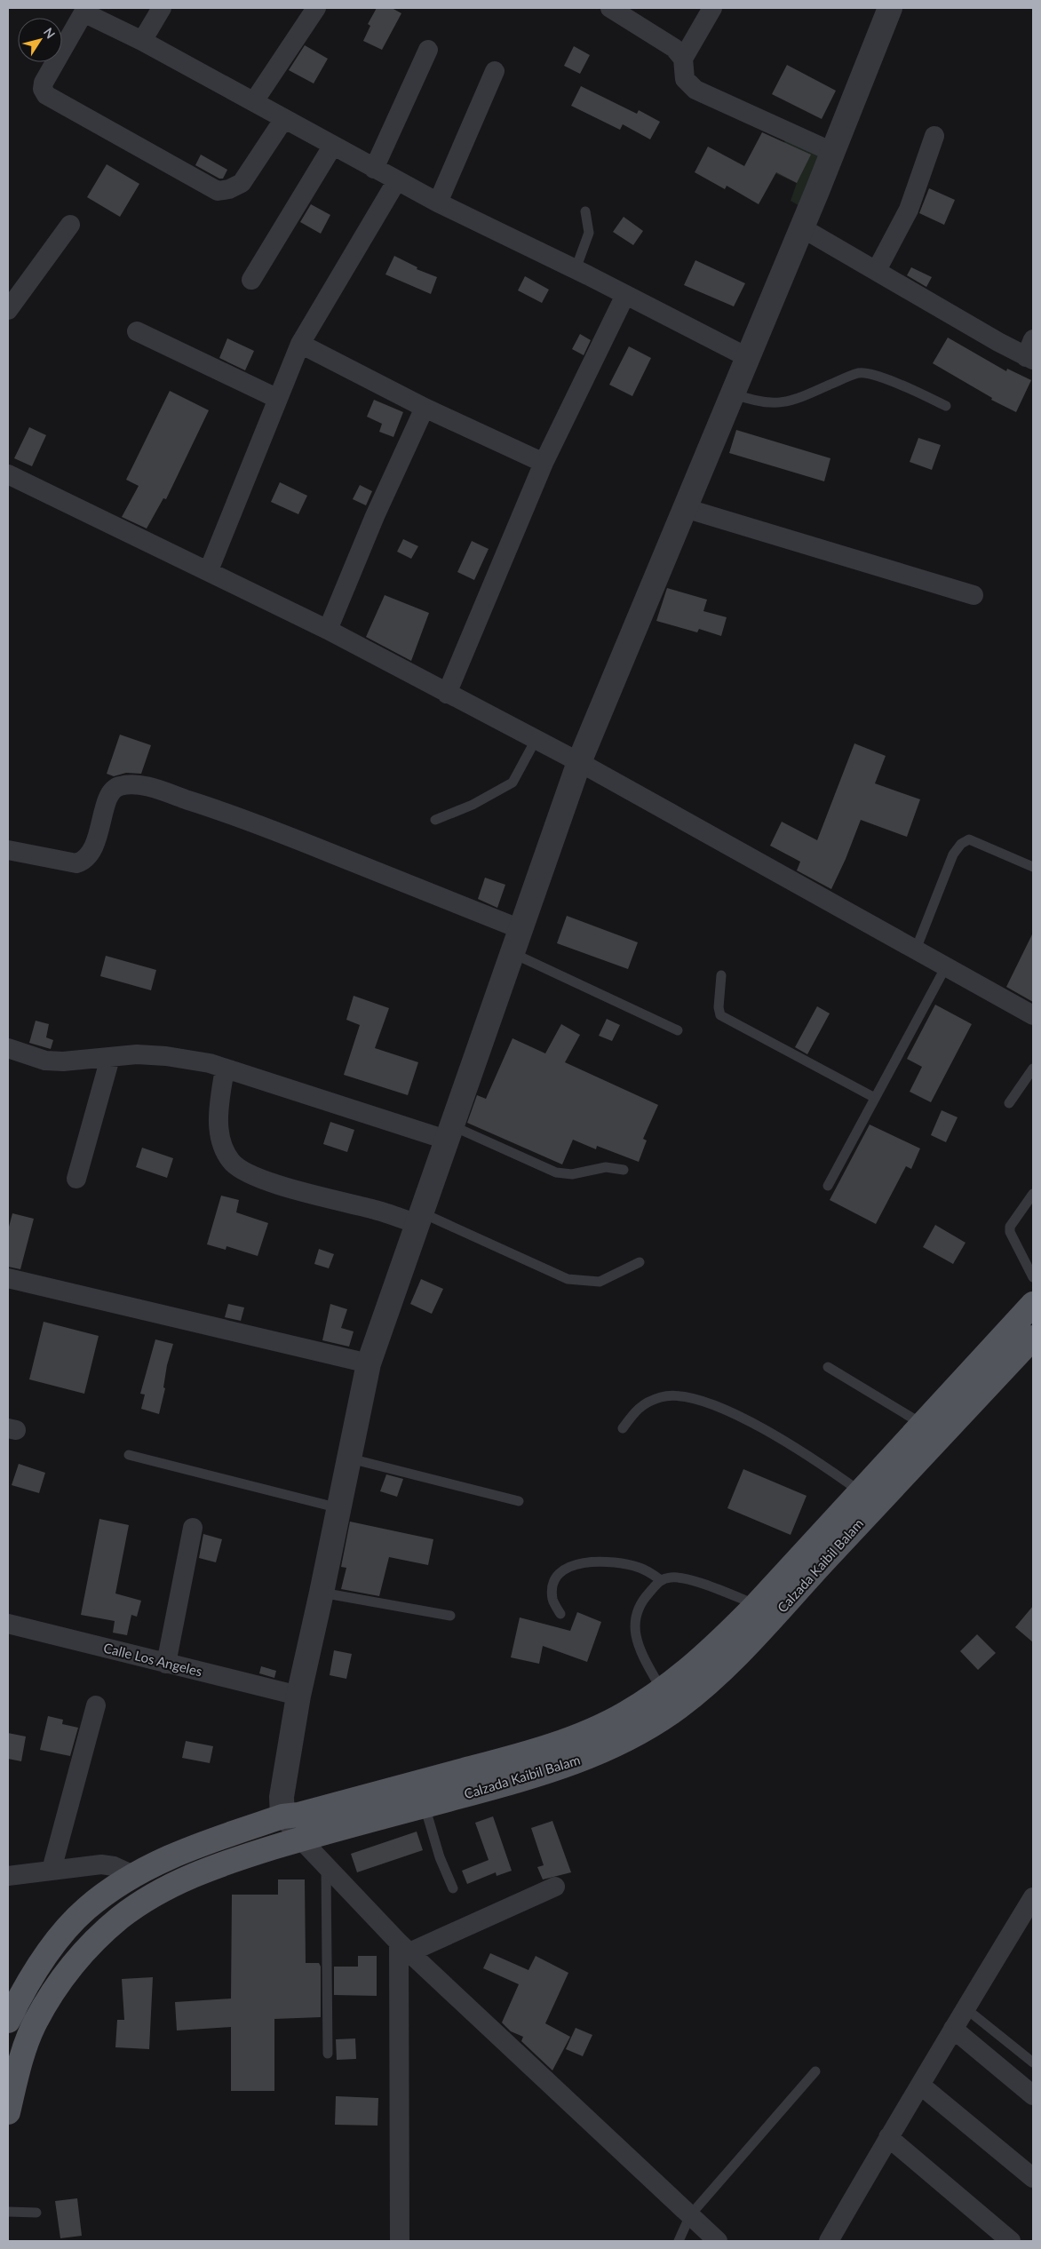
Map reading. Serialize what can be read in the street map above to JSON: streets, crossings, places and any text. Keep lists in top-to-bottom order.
{
  "streets": {
    "main road": ["Calzada Kaibil Balam"],
    "street": ["Calle Los Angeles"]
  },
  "north": "top right"
}
